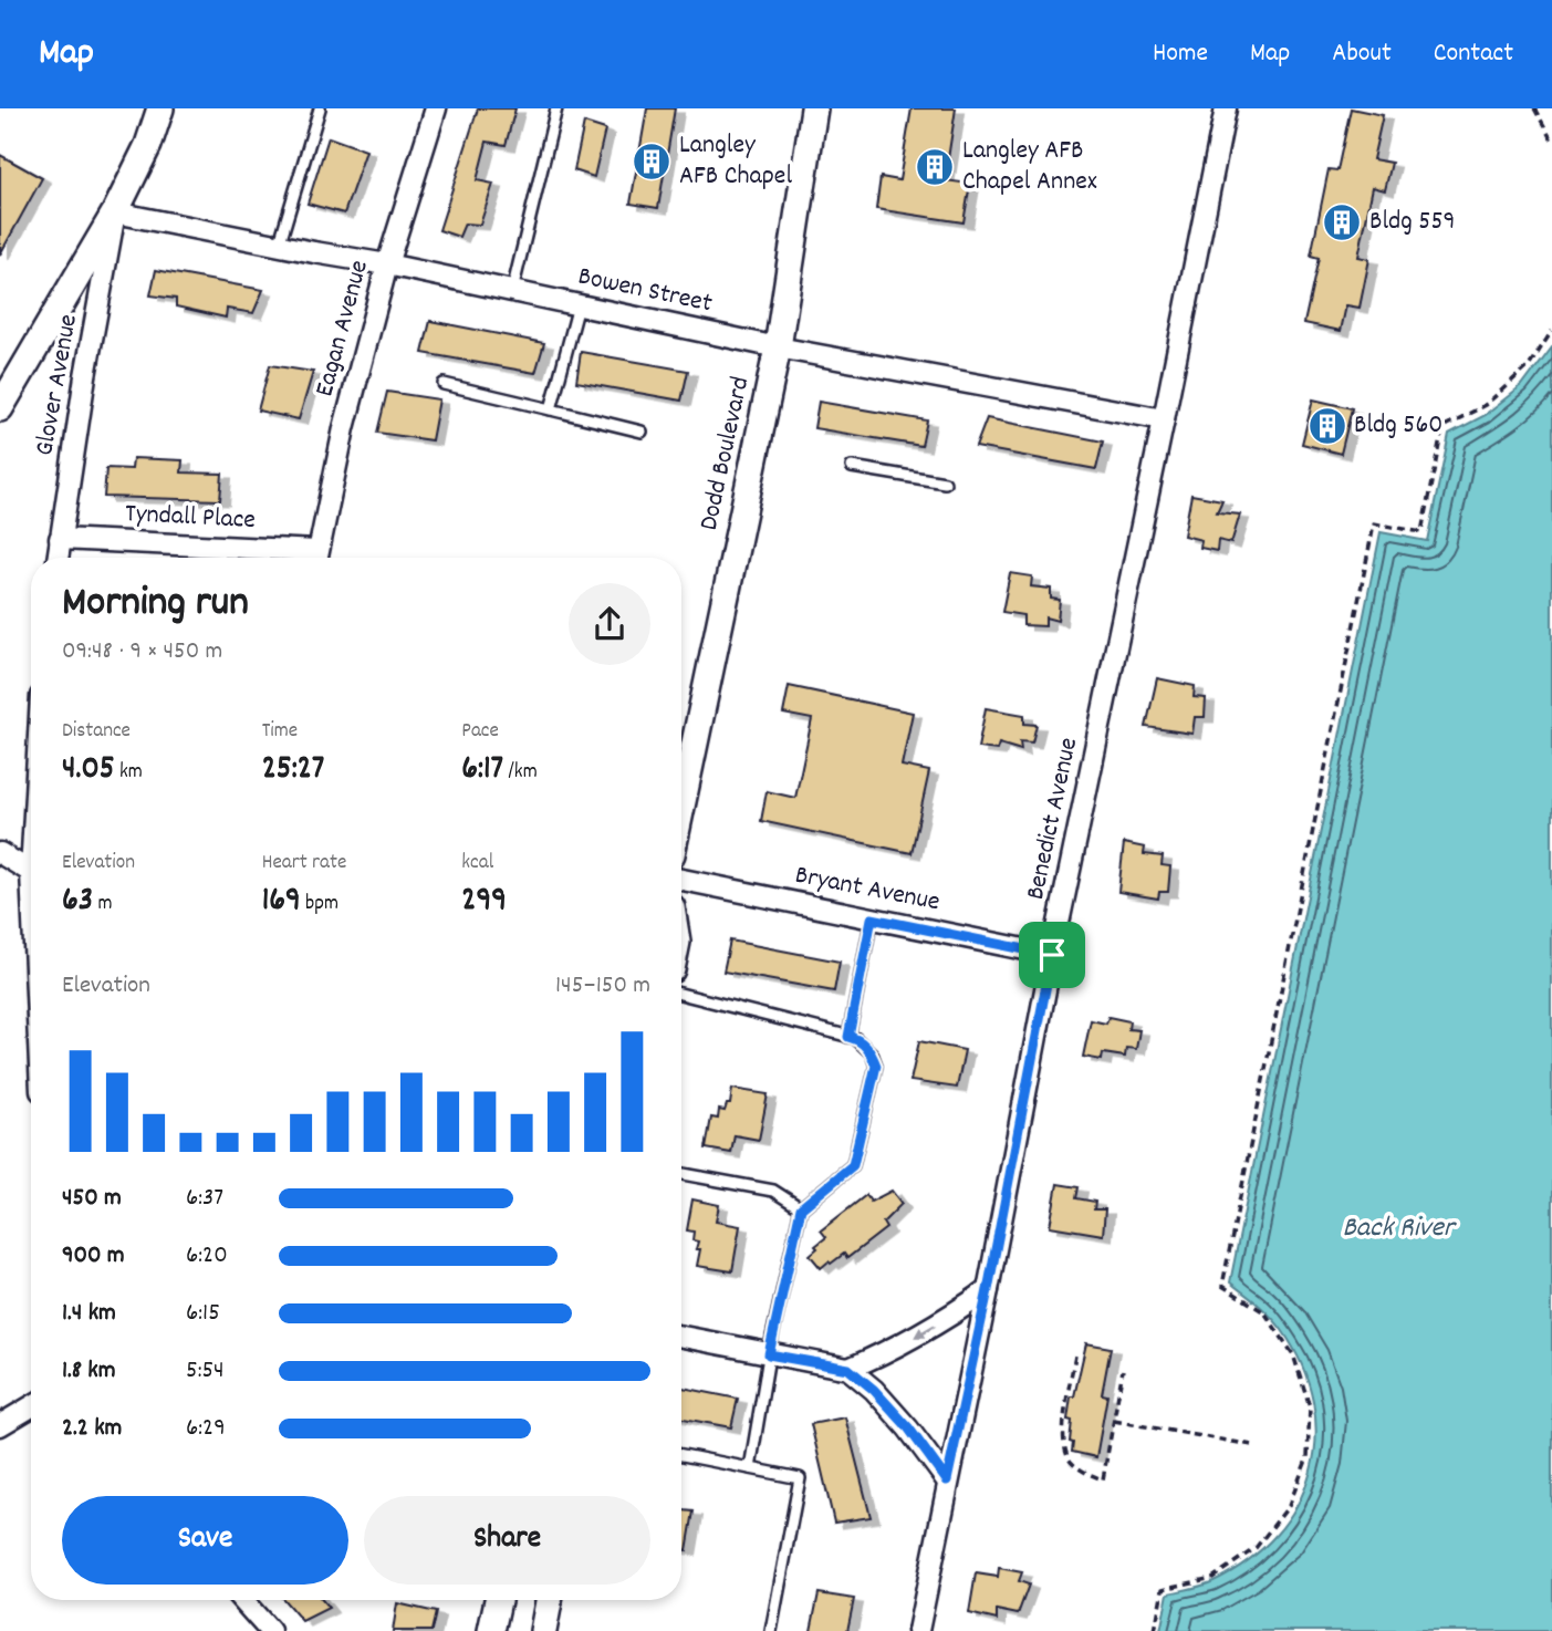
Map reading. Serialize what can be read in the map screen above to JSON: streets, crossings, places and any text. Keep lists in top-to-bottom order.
{
  "streets": {
    "street": [
      "Bowen Street",
      "Eagan Avenue",
      "Glover Avenue",
      "Dodd Boulevard",
      "Tyndall Place",
      "Benedict Avenue",
      "Bryant Avenue"
    ]
  },
  "crossings": [
    ["Bowen Street", "Eagan Avenue"],
    ["Bowen Street", "Glover Avenue"],
    ["Bowen Street", "Dodd Boulevard"],
    ["Bowen Street", "Benedict Avenue"],
    ["Glover Avenue", "Tyndall Place"],
    ["Benedict Avenue", "Bryant Avenue"]
  ],
  "water": ["Back River"],
  "places": {
    "building": [
      "Langley AFB Chapel",
      "Langley AFB Chapel Annex",
      "Bldg 559",
      "Bldg 560"
    ]
  },
  "page": {
    "header": "Map",
    "nav": [
      "Home",
      "Map",
      "About",
      "Contact"
    ],
    "heading": ["Morning run", "09:48 · 9 × 450 m"],
    "stats": [
      ["Distance", "4.05 km"],
      ["Time", "25:27"],
      ["Pace", "6:17 /km"],
      ["Elevation", "63 m"],
      ["Heart rate", "169 bpm"],
      ["kcal", "299"]
    ],
    "chart": ["Elevation", "145–150 m"],
    "list": [
      {
        "name": "450 m",
        "note": "6:37"
      },
      {
        "name": "900 m",
        "note": "6:20"
      },
      {
        "name": "1.4 km",
        "note": "6:15"
      },
      {
        "name": "1.8 km",
        "note": "5:54"
      },
      {
        "name": "2.2 km",
        "note": "6:29"
      }
    ],
    "buttons": ["Save", "Share"]
  }
}
